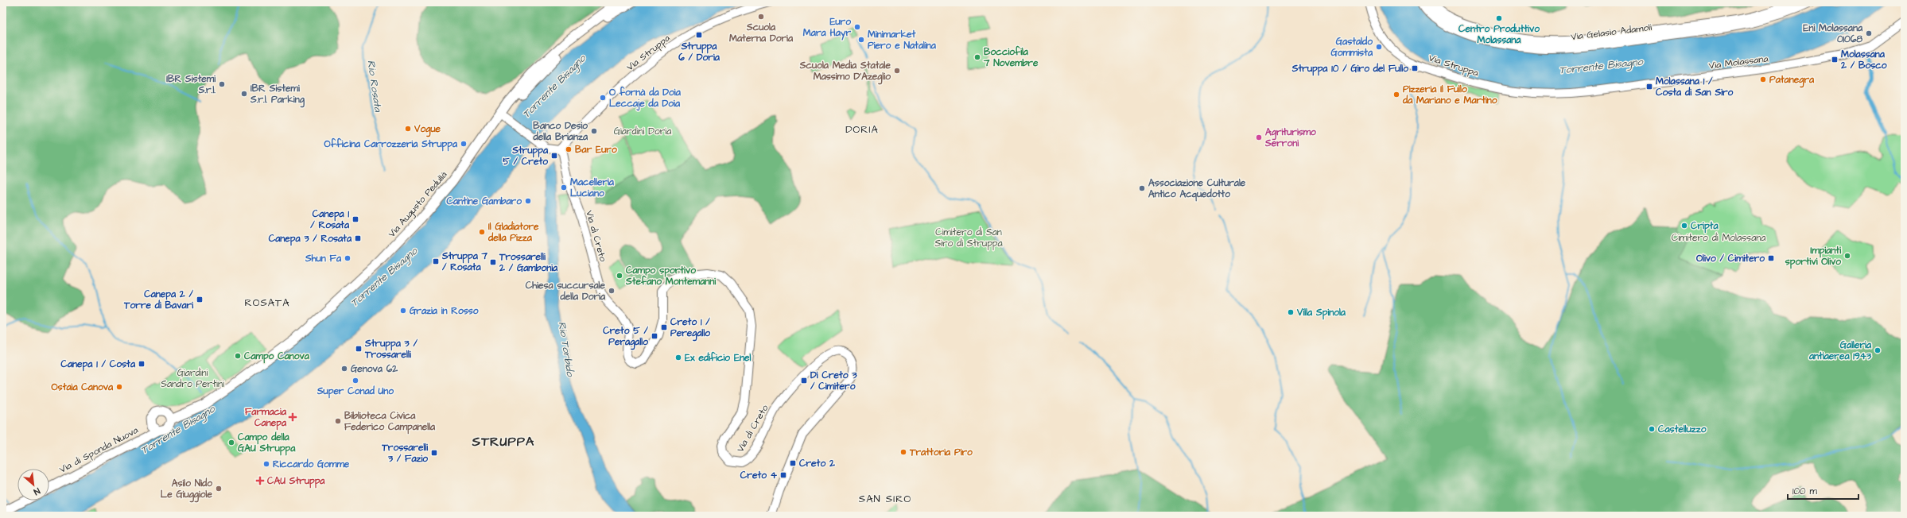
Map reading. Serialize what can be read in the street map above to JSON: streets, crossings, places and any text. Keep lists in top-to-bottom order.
{
  "streets": {
    "main road": [
      "Via Gelasio Adamoli",
      "Via Struppa",
      "Via Molassana",
      "Via Augusto Pedullà",
      "Via di Creto",
      "Via di Sponda Nuova"
    ]
  },
  "crossings": [
    ["Via Struppa", "Via Molassana"],
    ["Via Struppa", "Via di Creto"],
    ["Via Augusto Pedullà", "Via di Sponda Nuova"]
  ],
  "districts": [
    "DORIA",
    "ROSATA",
    "STRUPPA",
    "SAN SIRO"
  ],
  "water": ["Torrente Bisagno", "Rio Rosata", "Rio Torbido"],
  "parks": [
    "Giardini Doria",
    "Cimitero di San Siro di Struppa",
    "Cimitero di Molassana",
    "Giardini Sandro Pertini"
  ],
  "places": {
    "other": [
      "Scuola Materna Doria",
      "Centro Produttivo Molassana",
      "Euro Mara Hayr",
      "Eni Molassana 01068",
      "Minimarket Piero e Natalina",
      "Gastaldo Gommista",
      "Bocciofila 7 Novembre",
      "Scuola Media Statale Massimo D'Azeglio",
      "Patanegra",
      "IBR Sistemi S.r.l.",
      "IBR Sistemi S.r.l. Parking",
      "Pizzeria Il Fullo da Mariano e Martino",
      "O fornà da Doia Leccaje da Doia",
      "Vogue",
      "Banco Desio della Brianza",
      "Agriturismo Serroni",
      "Officina Carrozzeria Struppa",
      "Bar Euro",
      "Macelleria Luciano",
      "Associazione Culturale Antico Acquedotto",
      "Cantine Gambaro",
      "Cripta",
      "Il Gladiatore della Pizza",
      "Impianti sportivi Olivo",
      "Shun Fa",
      "Campo sportivo Stefano Montemanni",
      "Chiesa succursale della Doria",
      "Grazia in Rosso",
      "Villa Spinola",
      "Galleria antiaerea 1943",
      "Campo Canova",
      "Ex edificio Enel",
      "Genova 62",
      "Super Conad Uno",
      "Ostaia Canova",
      "Biblioteca Civica Federico Campanella",
      "Castelluzzo",
      "Campo della GAU Struppa",
      "Trattoria Piro",
      "Riccardo Gomme",
      "Asilo Nido Le Giuggiole"
    ],
    "transit": [
      "Struppa 6 / Doria",
      "Molassana 2 / Bosco",
      "Struppa 10 / Giro del Fullo",
      "Molassana 1 / Costa di San Siro",
      "Struppa 5 / Creto",
      "Canepa 1 / Rosata",
      "Canepa 3 / Rosata",
      "Olivo / Cimitero",
      "Struppa 7 / Rosata",
      "Trossarelli 2 / Gambonia",
      "Canepa 2 / Torre di Bavari",
      "Creto 1 / Peregallo",
      "Creto 5 / Peragallo",
      "Struppa 3 / Trossarelli",
      "Canepa 1 / Costa",
      "Di Creto 3 / Cimitero",
      "Trossarelli 3 / Fazio",
      "Creto 2",
      "Creto 4"
    ],
    "health": ["Farmacia Canepa", "CAU Struppa"]
  },
  "scale_bar": "100 m",
  "north": "bottom right"
}
